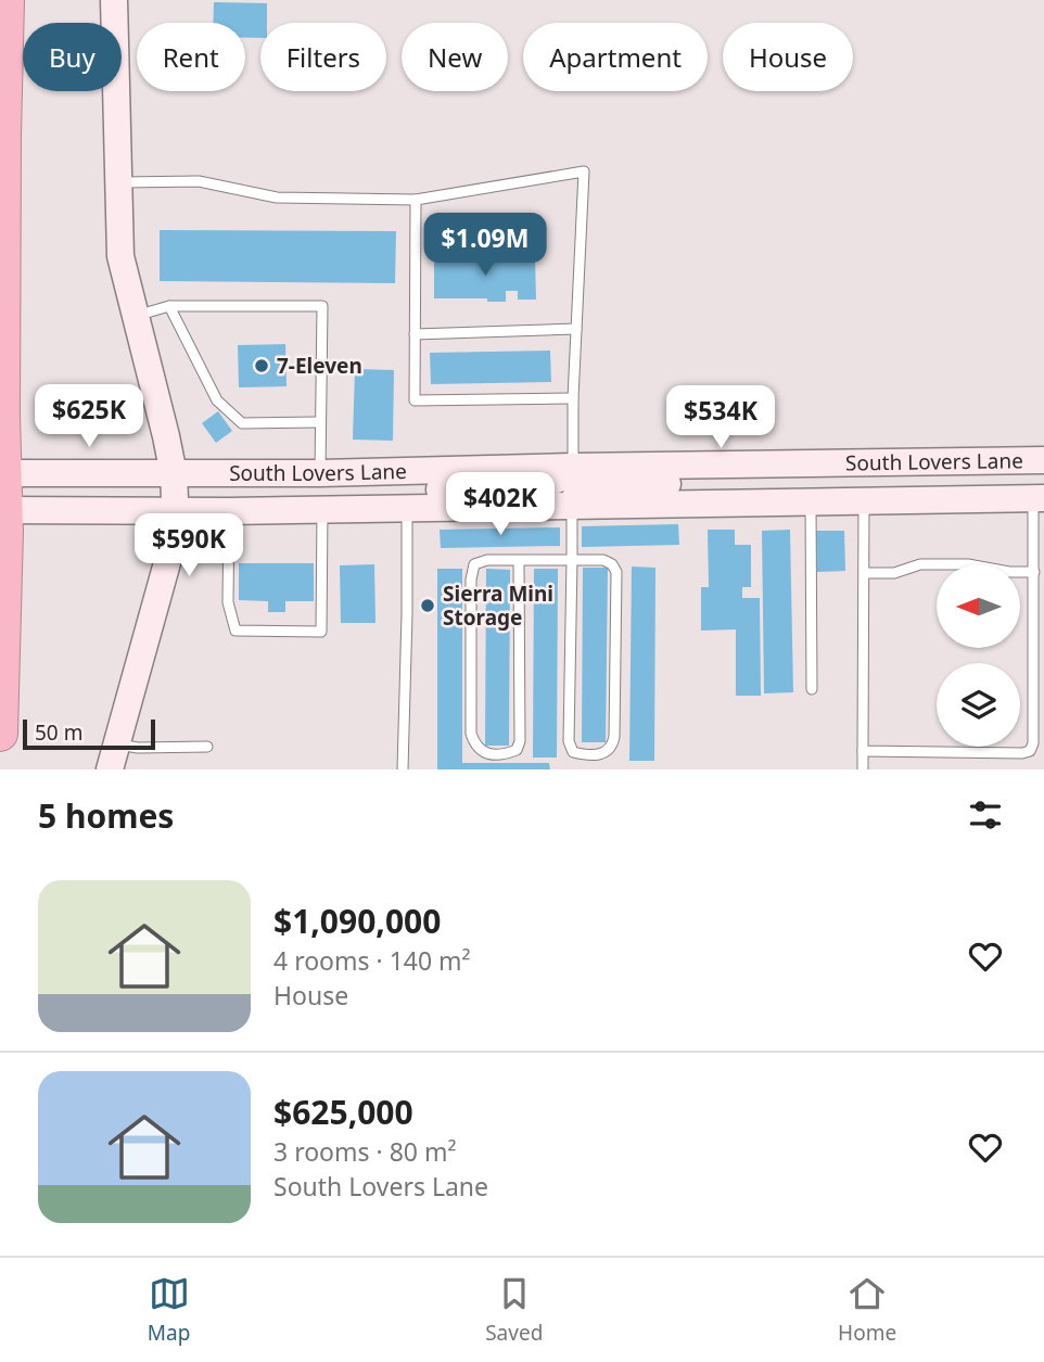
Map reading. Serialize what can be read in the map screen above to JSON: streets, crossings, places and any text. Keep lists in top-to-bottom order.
{
  "streets": {
    "main road": ["South Lovers Lane"]
  },
  "places": ["7-Eleven", "Sierra Mini Storage"],
  "scale_bar": "50 m",
  "north": "left",
  "page": {
    "chip": [
      "Buy",
      "Rent",
      "Filters",
      "New",
      "Apartment",
      "House"
    ],
    "price": [
      "$1.09M",
      "$625K",
      "$534K",
      "$402K",
      "$590K"
    ],
    "scale": "50 m",
    "heading": "5 homes",
    "list": [
      {
        "name": "$1,090,000",
        "note": "4 rooms · 140 m² · House"
      },
      {
        "name": "$625,000",
        "note": "3 rooms · 80 m² · South Lovers Lane"
      }
    ],
    "tabs": ["Map", "Saved", "Home"]
  }
}
